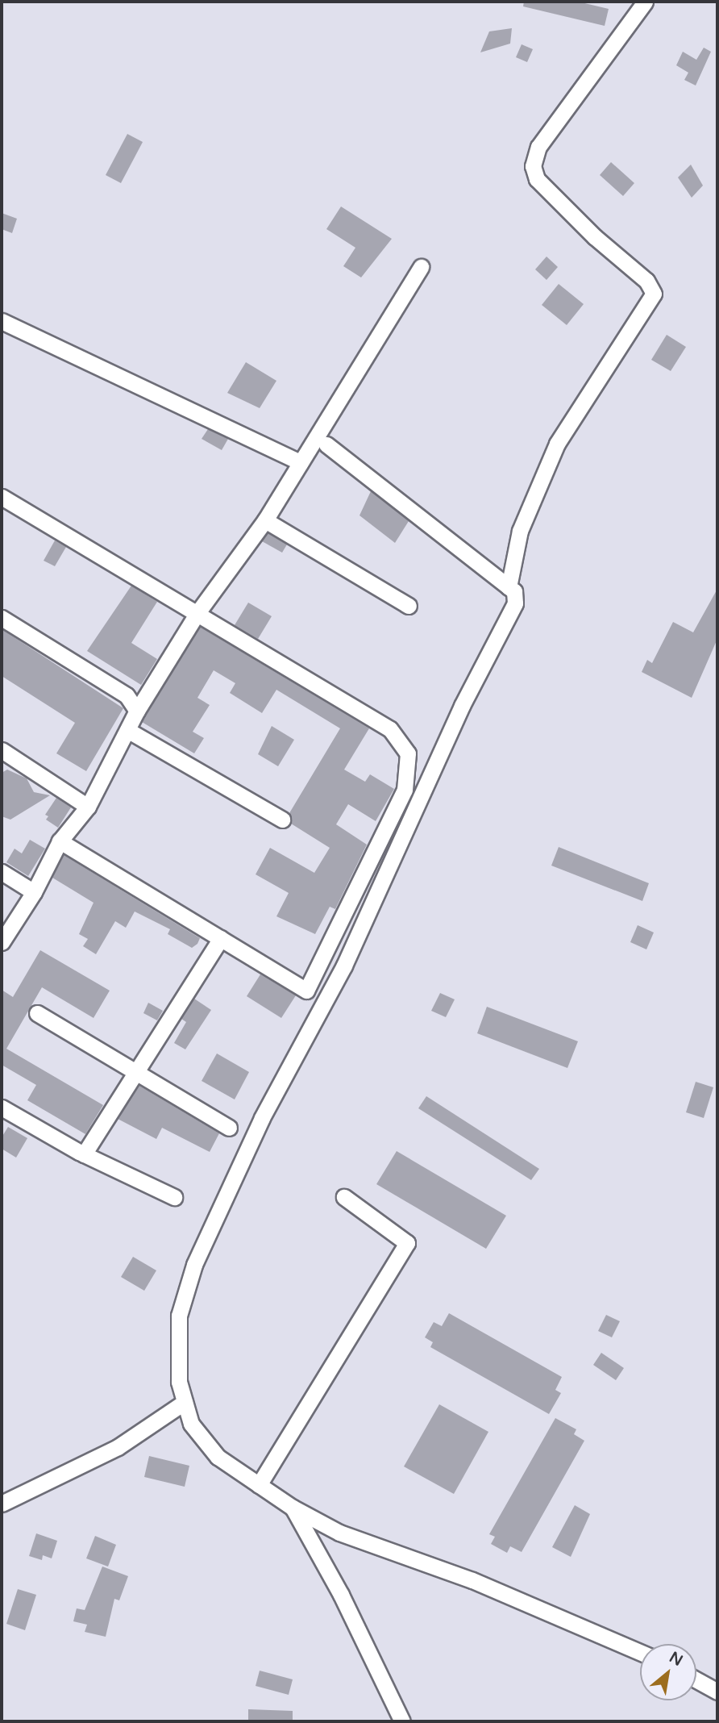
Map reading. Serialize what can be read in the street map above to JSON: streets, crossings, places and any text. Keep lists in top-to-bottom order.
{
  "north": "top right"
}
